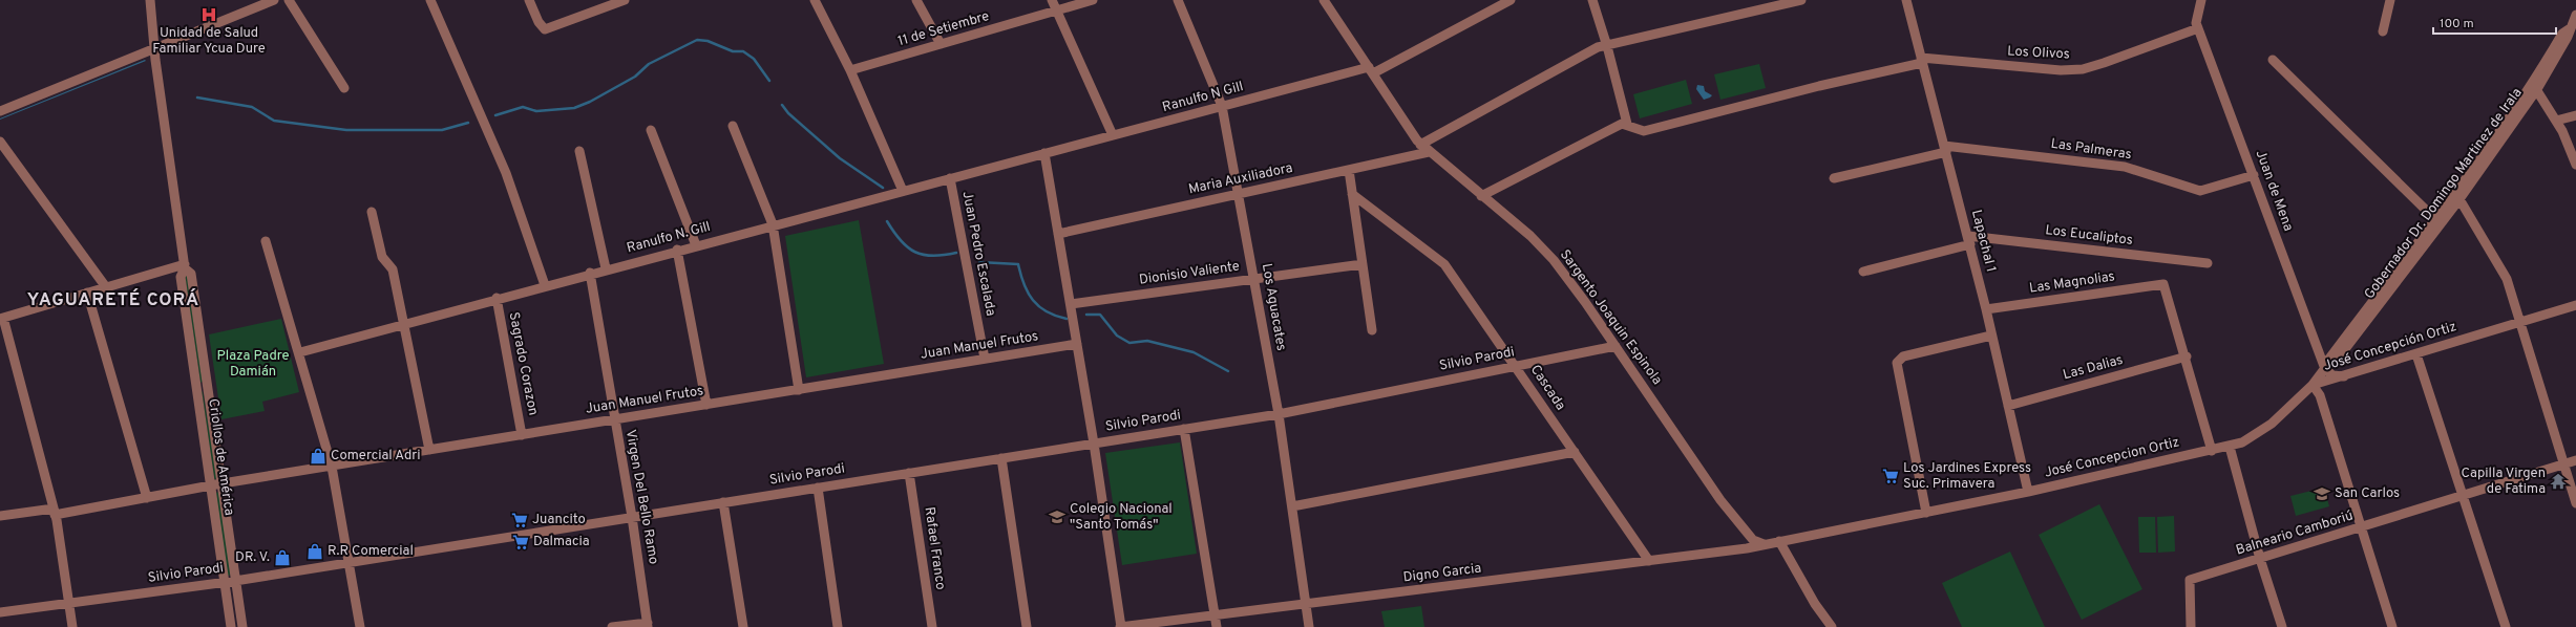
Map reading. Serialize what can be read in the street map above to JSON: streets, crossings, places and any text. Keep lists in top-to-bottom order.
{
  "streets": {
    "street": [
      "11 de Setiembre",
      "Los Olivos",
      "Ranulfo N Gill",
      "Las Palmeras",
      "Maria Auxiliadora",
      "Juan de Mena",
      "Gobernador Dr. Domingo Martinez de Irala",
      "Los Eucaliptos",
      "Ranulfo N. Gill",
      "Lapachal 1",
      "Juan Pedro Escalada",
      "Dionisio Valiente",
      "Las Magnolias",
      "Los Aguacates",
      "Sargento Joaquin Espinola",
      "Juan Manuel Frutos",
      "José Concepción Ortiz",
      "Silvio Parodi",
      "Sagrado Corazon",
      "Las Dalias",
      "Cascada",
      "Criollos de América",
      "José Concepcion Ortiz",
      "Virgen Del Bello Ramo",
      "Balneario Camboriú",
      "Rafael Franco",
      "Digno Garcia"
    ]
  },
  "crossings": [
    ["Los Olivos", "Juan de Mena"],
    ["Los Olivos", "Lapachal 1"],
    ["Ranulfo N Gill", "Ranulfo N. Gill"],
    ["Ranulfo N Gill", "Los Aguacates"],
    ["Ranulfo N Gill", "Sargento Joaquin Espinola"],
    ["Las Palmeras", "Juan de Mena"],
    ["Las Palmeras", "Lapachal 1"],
    ["Maria Auxiliadora", "Los Aguacates"],
    ["Maria Auxiliadora", "Sargento Joaquin Espinola"],
    ["Juan de Mena", "Gobernador Dr. Domingo Martinez de Irala"],
    ["Gobernador Dr. Domingo Martinez de Irala", "José Concepción Ortiz"],
    ["Los Eucaliptos", "Lapachal 1"],
    ["Ranulfo N. Gill", "Juan Pedro Escalada"],
    ["Ranulfo N. Gill", "Sagrado Corazon"],
    ["Ranulfo N. Gill", "Virgen Del Bello Ramo"],
    ["Lapachal 1", "Las Magnolias"],
    ["Lapachal 1", "Las Dalias"],
    ["Lapachal 1", "José Concepcion Ortiz"],
    ["Juan Pedro Escalada", "Juan Manuel Frutos"],
    ["Dionisio Valiente", "Los Aguacates"],
    ["Las Magnolias", "Las Dalias"],
    ["Los Aguacates", "Silvio Parodi"],
    ["Los Aguacates", "Digno Garcia"],
    ["Sargento Joaquin Espinola", "Silvio Parodi"],
    ["Sargento Joaquin Espinola", "José Concepcion Ortiz"],
    ["Sargento Joaquin Espinola", "Digno Garcia"],
    ["Juan Manuel Frutos", "Sagrado Corazon"],
    ["Juan Manuel Frutos", "Criollos de América"],
    ["Juan Manuel Frutos", "Virgen Del Bello Ramo"],
    ["José Concepción Ortiz", "José Concepcion Ortiz"],
    ["Silvio Parodi", "Cascada"],
    ["Silvio Parodi", "Criollos de América"],
    ["Silvio Parodi", "Virgen Del Bello Ramo"],
    ["Silvio Parodi", "Rafael Franco"],
    ["Cascada", "Digno Garcia"],
    ["José Concepcion Ortiz", "Digno Garcia"]
  ],
  "districts": ["YAGUARETÉ CORÁ"],
  "parks": ["Plaza Padre Damián"],
  "places": {
    "hospital": ["Unidad de Salud Familiar Ycua Dure"],
    "shop": ["Comercial Adri", "R.R Comercial", "DR. V."],
    "supermarket": ["Los Jardines Express Suc. Primavera", "Juancito", "Dalmacia"],
    "temple": ["Capilla Virgen de Fatima"],
    "school or university": ["San Carlos", "Colegio Nacional \"Santo Tomás\""]
  },
  "scale_bar": "100 m"
}
